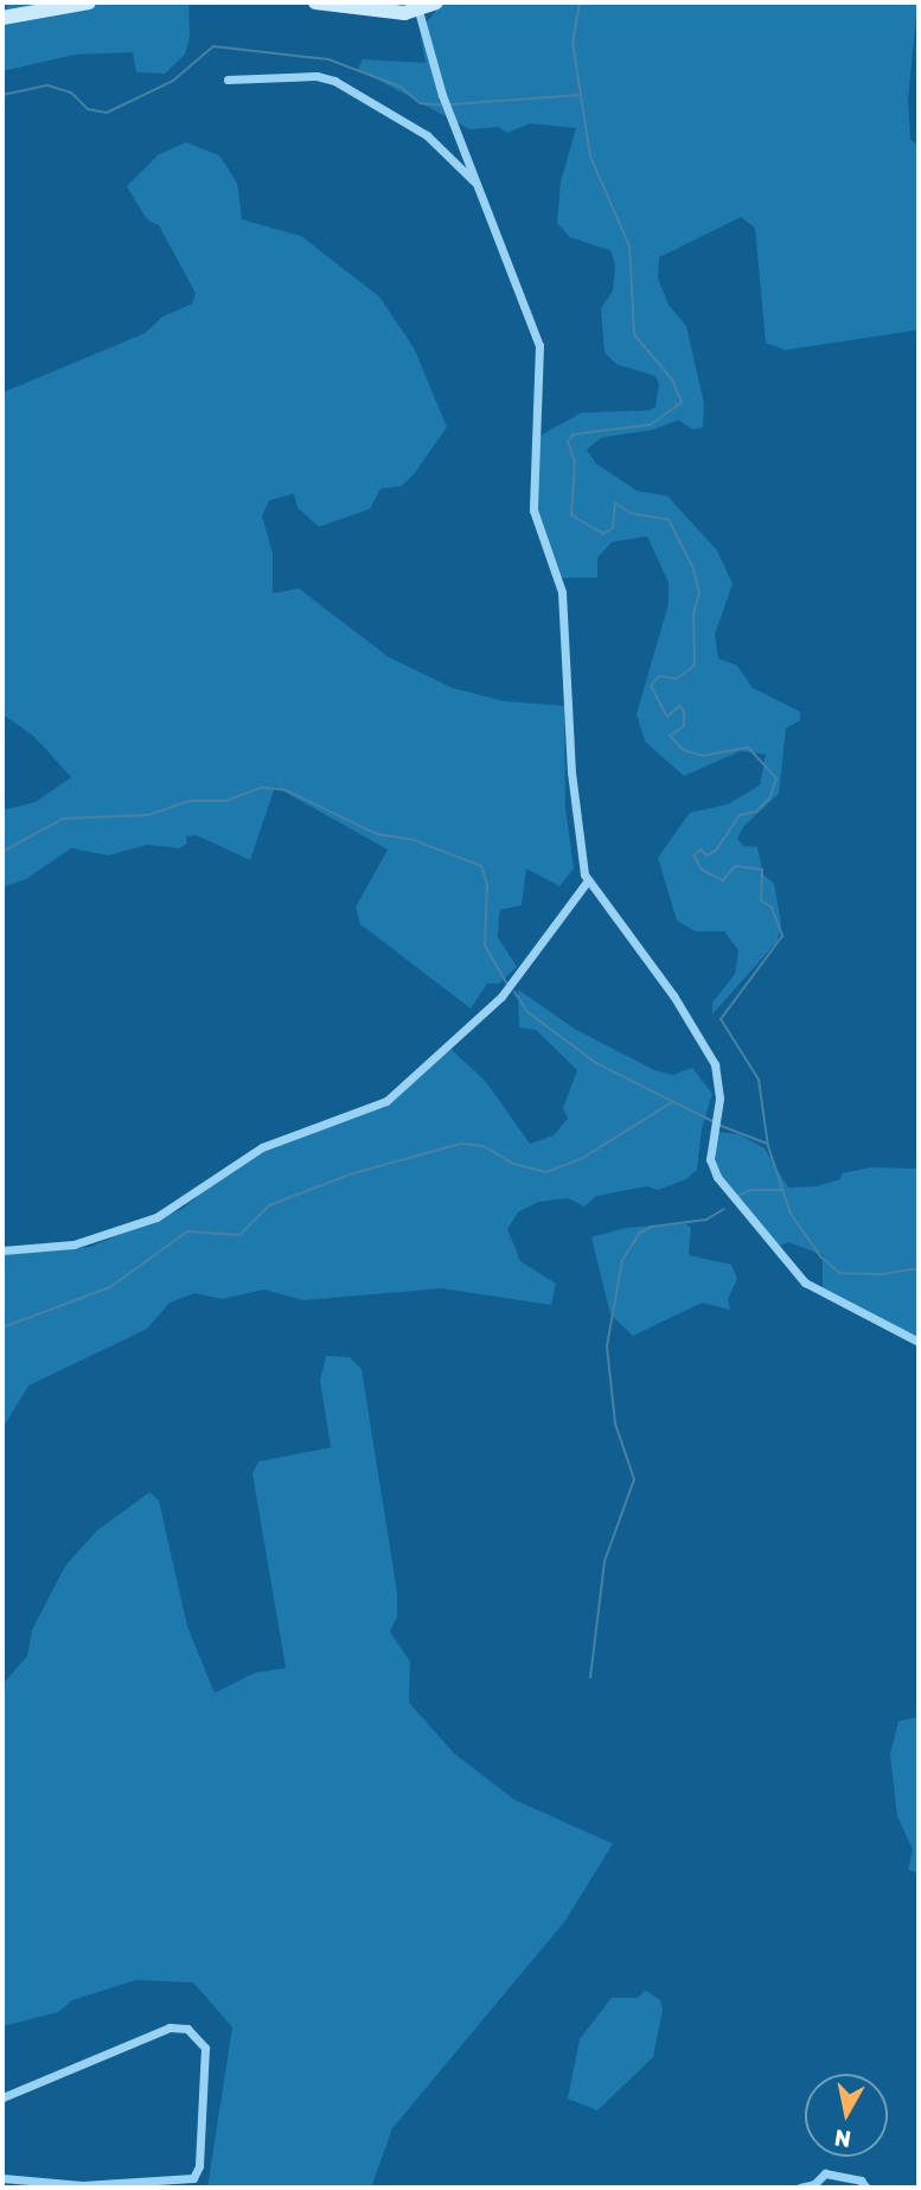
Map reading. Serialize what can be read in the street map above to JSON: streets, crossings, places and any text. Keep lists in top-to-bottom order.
{
  "north": "bottom"
}
